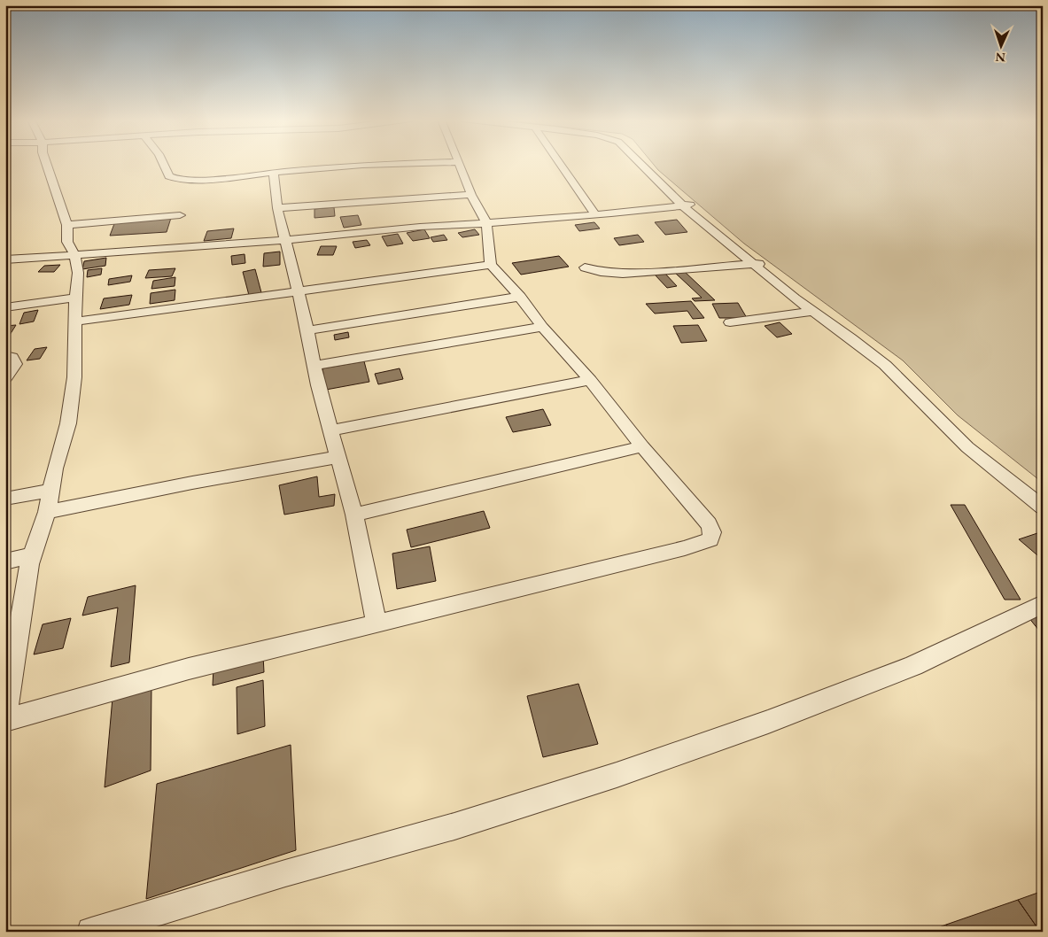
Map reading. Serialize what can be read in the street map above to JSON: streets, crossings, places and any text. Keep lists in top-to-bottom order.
{
  "north": "bottom"
}
